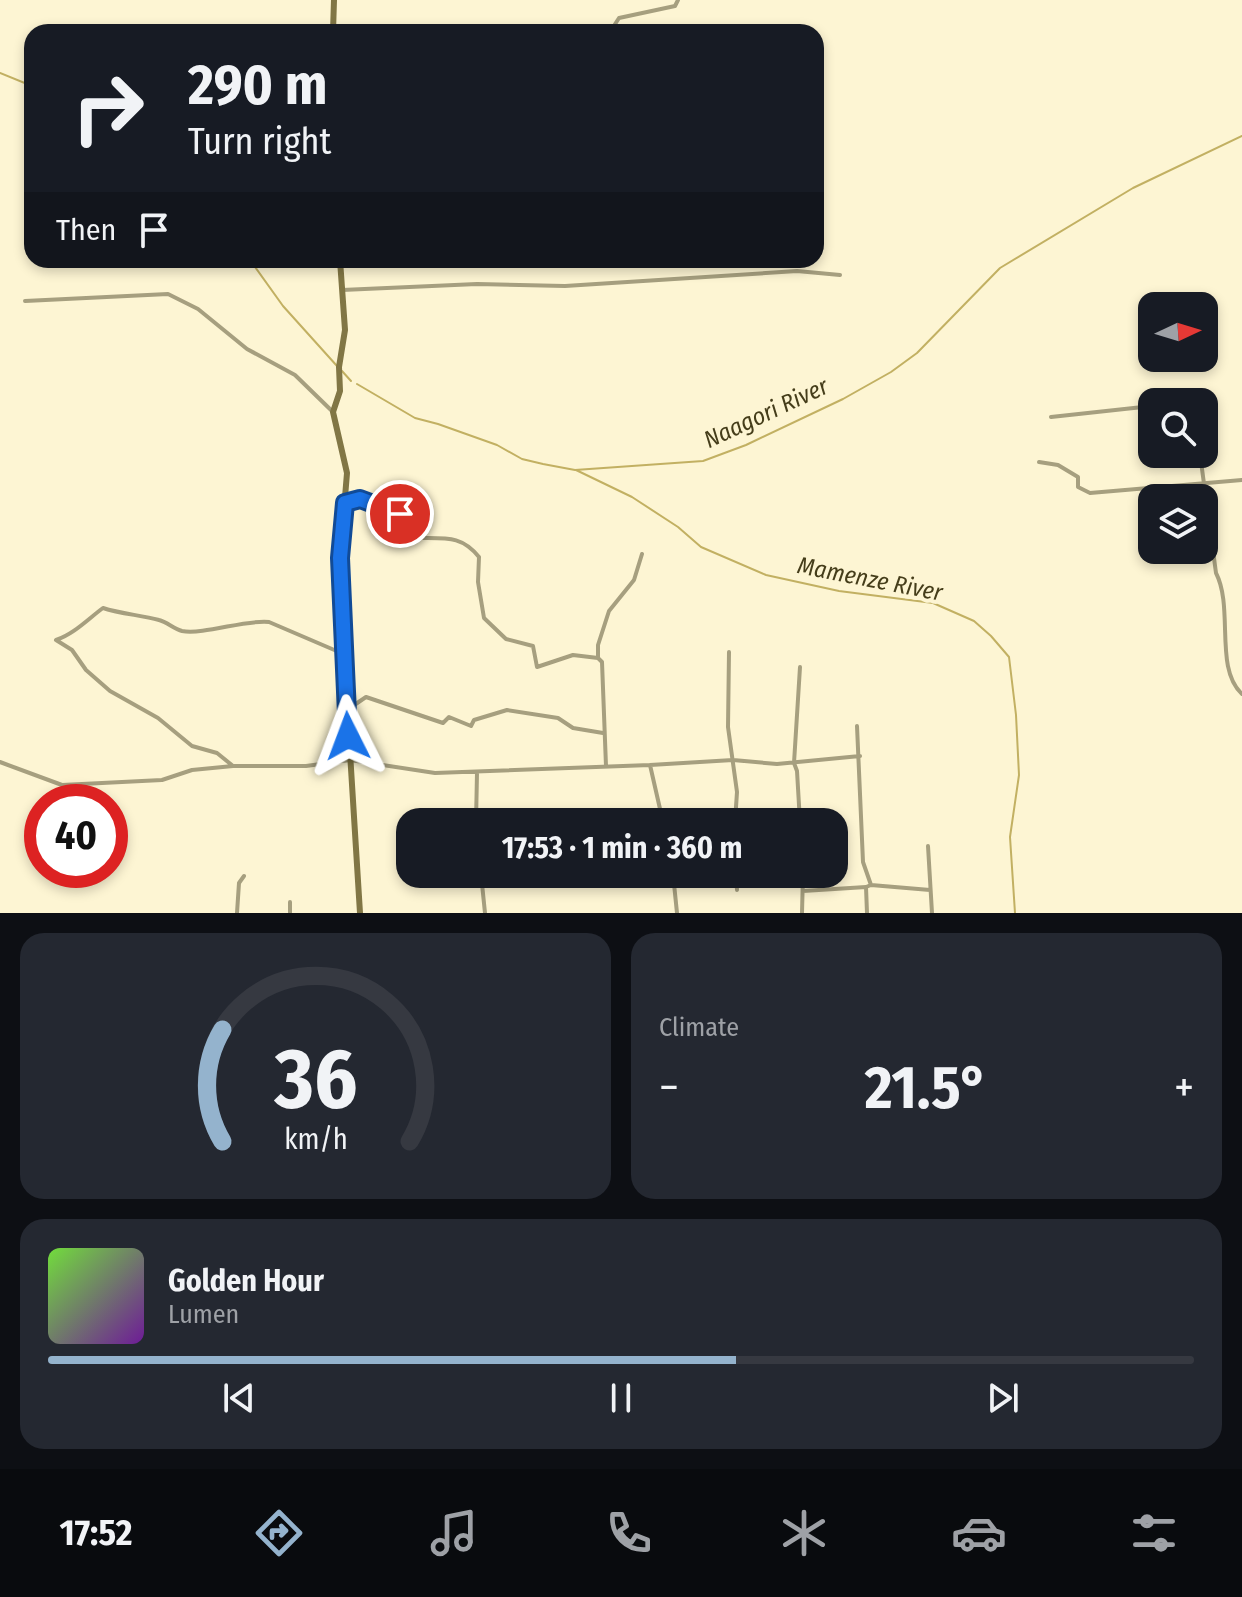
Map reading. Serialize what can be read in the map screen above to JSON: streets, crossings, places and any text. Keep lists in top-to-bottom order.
{
  "water": ["Naagori River", "Mamenze River"],
  "north": "right",
  "page": {
    "turn": ["290 m", "Turn right"],
    "then": "Then",
    "limit": "40",
    "trip": "17:53 · 1 min · 360 m",
    "tile": "Climate",
    "heat": ["−", "21.5°", "+"],
    "song": ["Golden Hour", "Lumen"],
    "tabs": "17:52",
    "gauge": ["36", "km/h"]
  }
}
